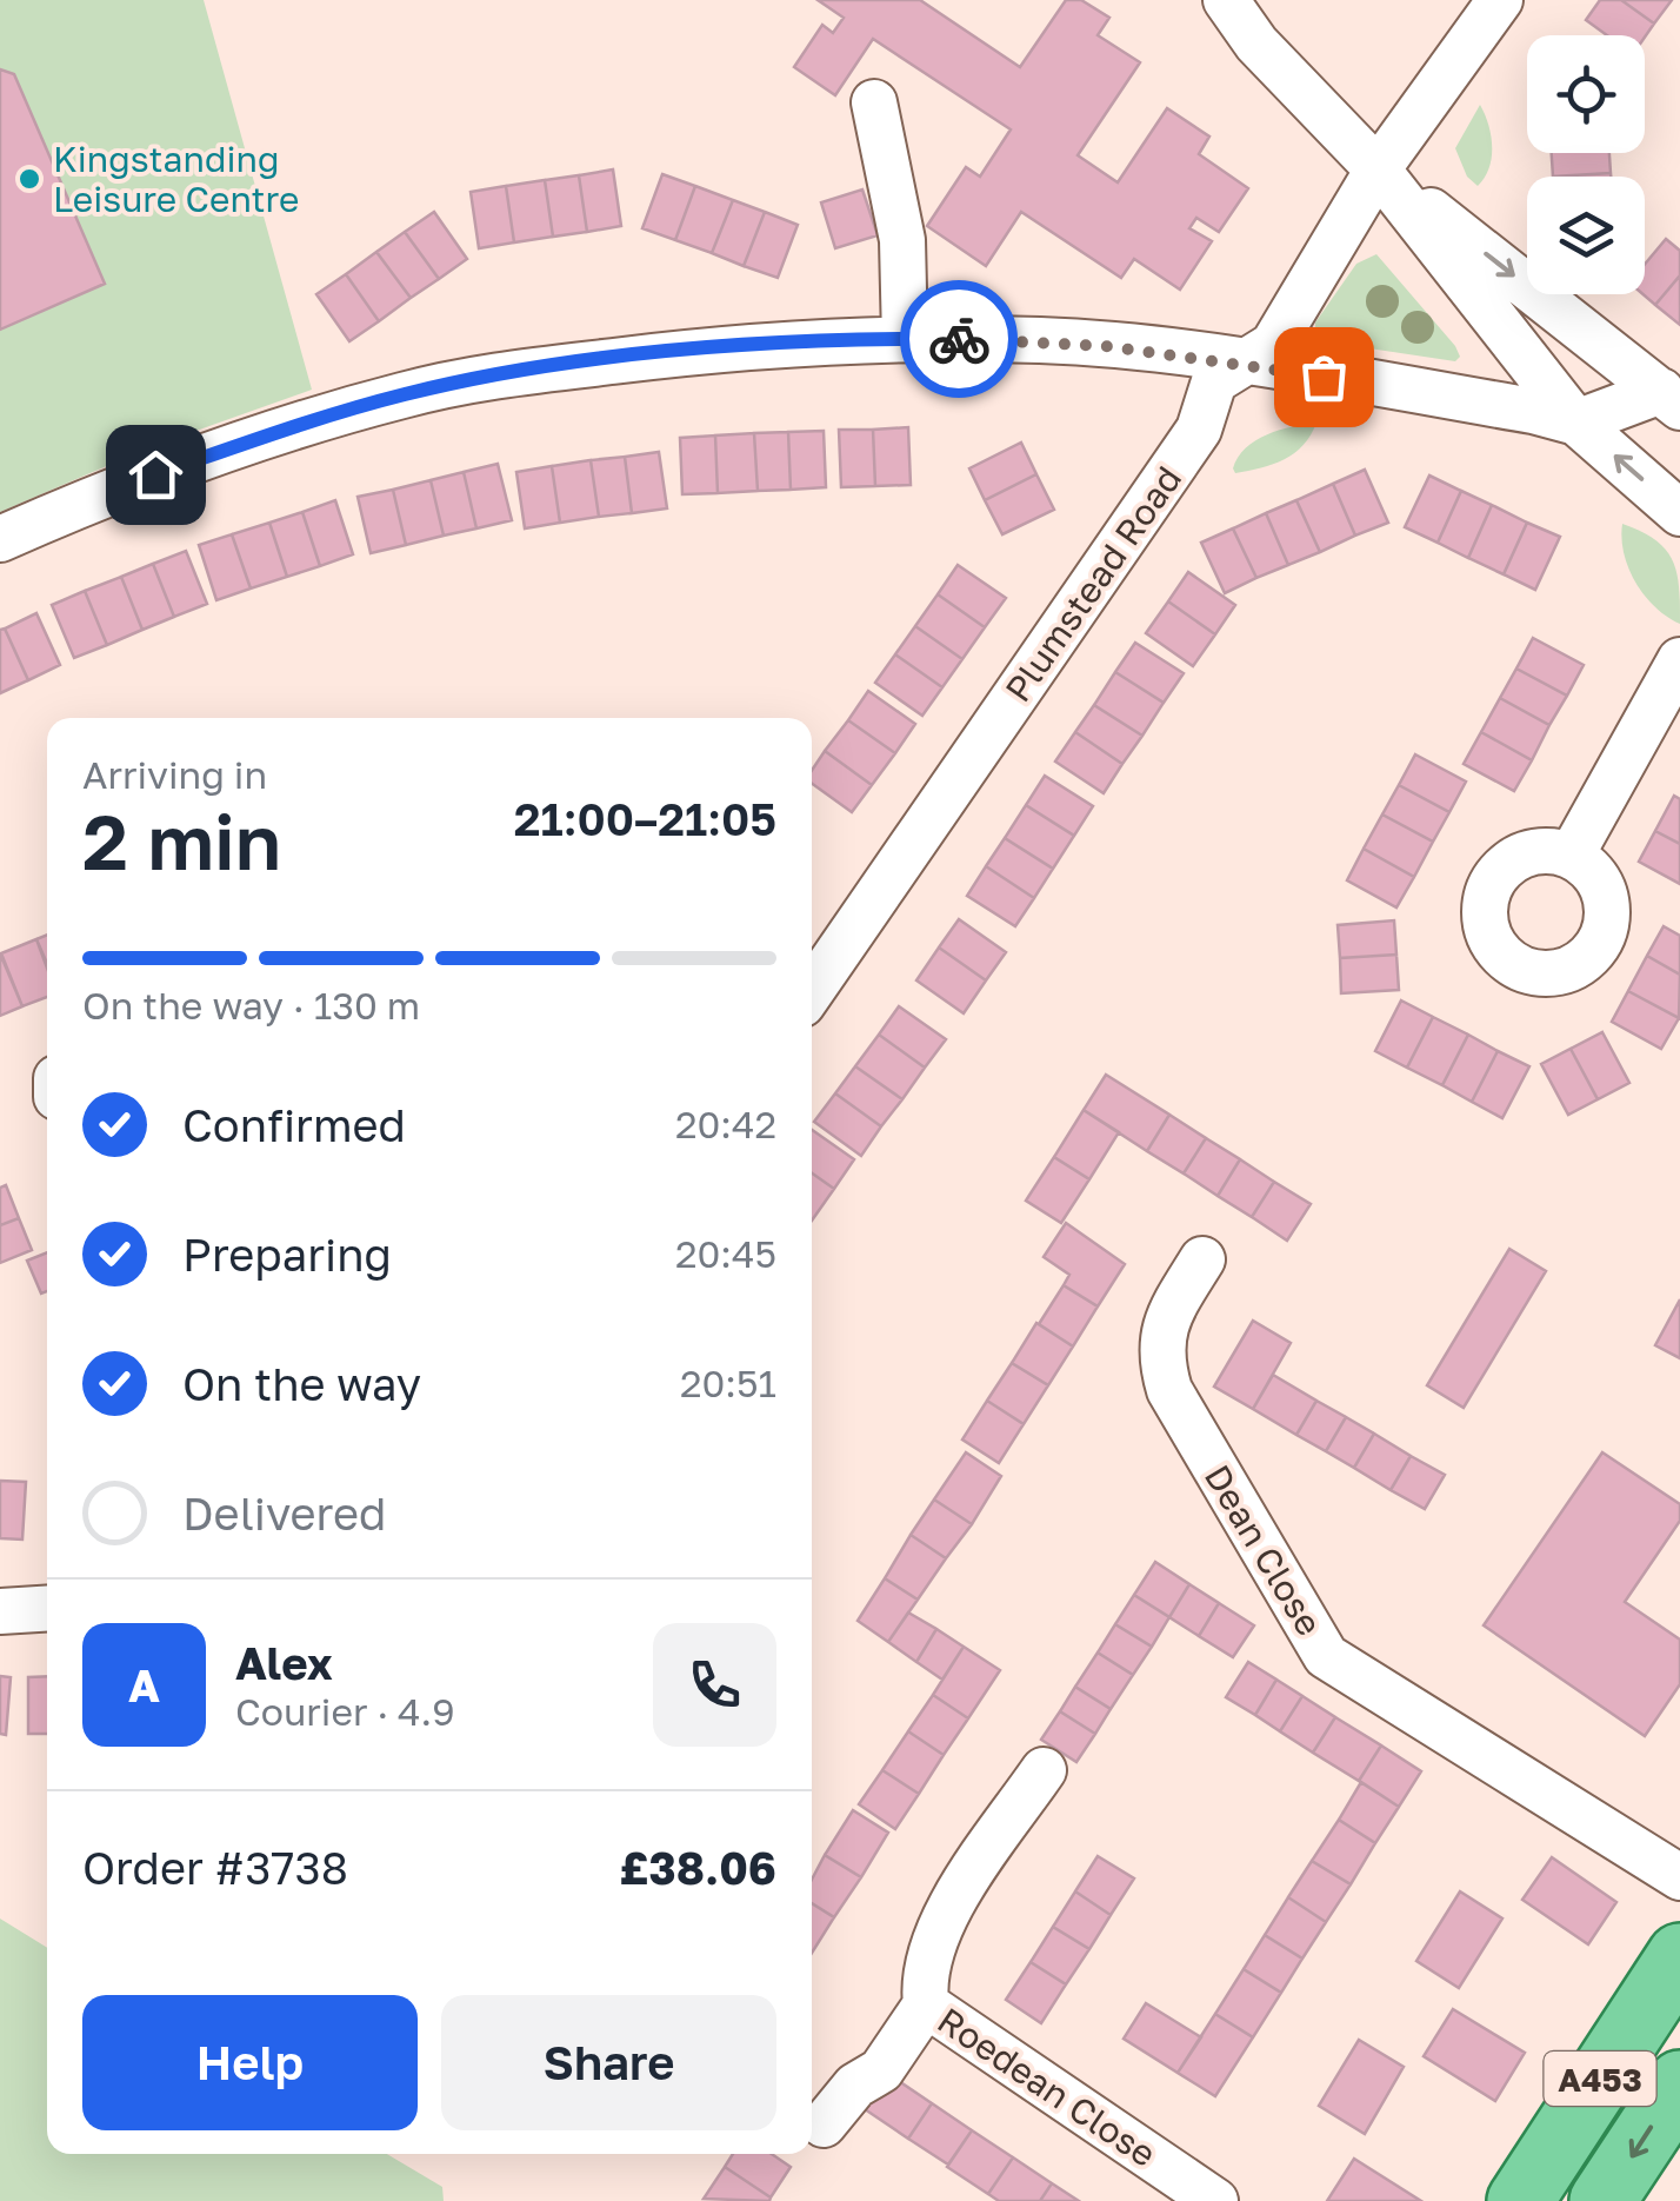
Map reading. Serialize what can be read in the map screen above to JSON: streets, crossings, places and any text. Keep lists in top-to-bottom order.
{
  "streets": {
    "main road": ["A453"],
    "street": ["Plumstead Road", "Dean Close", "Roedean Close"]
  },
  "places": ["Kingstanding Leisure Centre"],
  "page": {
    "heading": ["2 min", "Arriving in", "21:00–21:05"],
    "panel": [
      "Alex",
      "Courier · 4.9",
      "Order #3738",
      "£38.06"
    ],
    "bar": "On the way · 130 m",
    "list": [
      ["Confirmed", "20:42"],
      ["Preparing", "20:45"],
      ["On the way", "20:51"],
      "Delivered"
    ],
    "round": "A",
    "buttons": ["Help", "Share"]
  }
}
